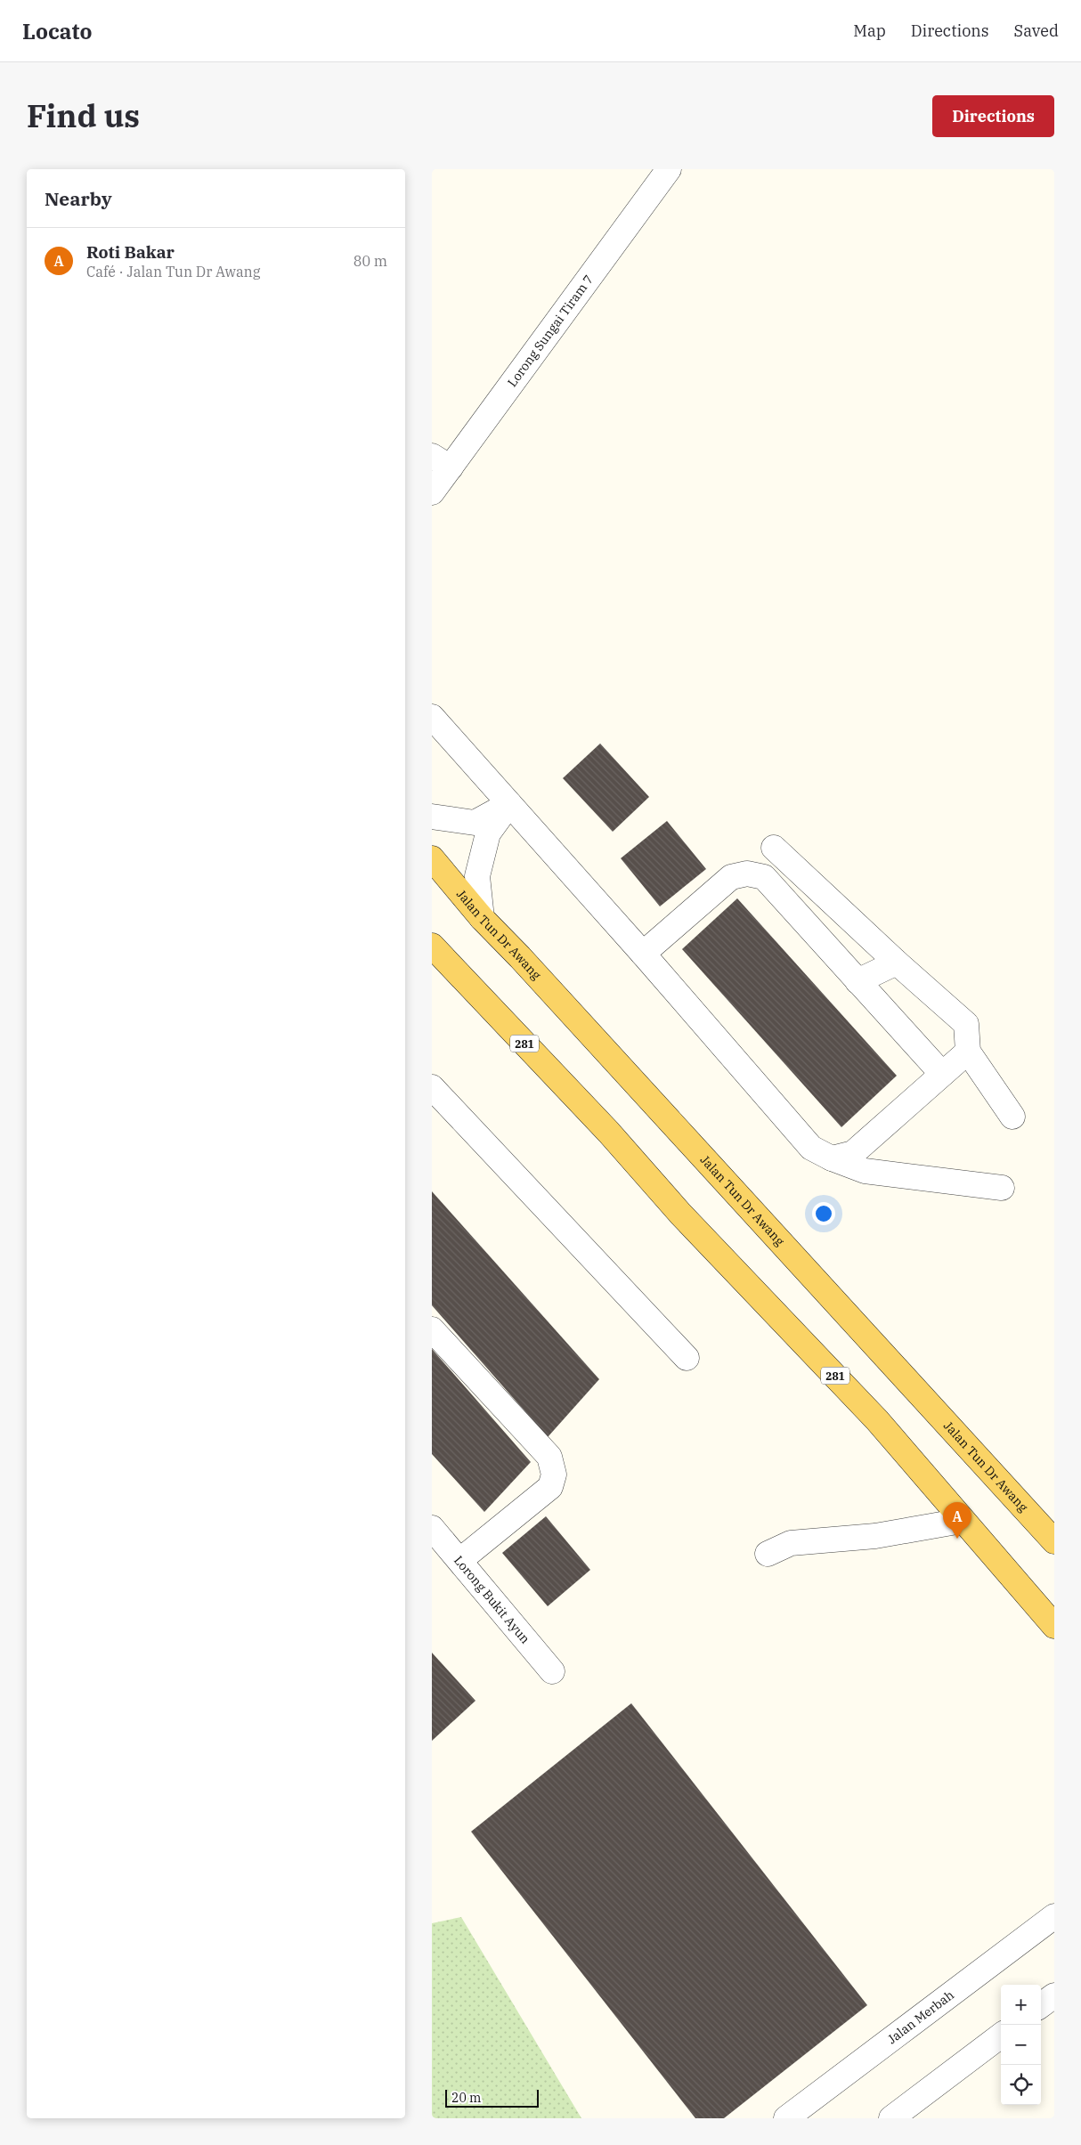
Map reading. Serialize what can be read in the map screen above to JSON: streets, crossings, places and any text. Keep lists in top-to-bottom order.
{
  "streets": {
    "main road": ["Jalan Tun Dr Awang", "281"],
    "street": ["Lorong Sungai Tiram 7", "Lorong Bukit Ayun", "Jalan Merbah"]
  },
  "scale_bar": "20 m",
  "page": {
    "header": "Locato",
    "nav": ["Map", "Directions", "Saved"],
    "title": "Find us",
    "buttons": "Directions",
    "heading": "Nearby",
    "list": [
      {
        "mark": "A",
        "name": "Roti Bakar",
        "note": "Café · Jalan Tun Dr Awang",
        "value": "80 m"
      }
    ],
    "pins": "A",
    "map_buttons": ["+", "−"],
    "scale": "20 m"
  }
}
